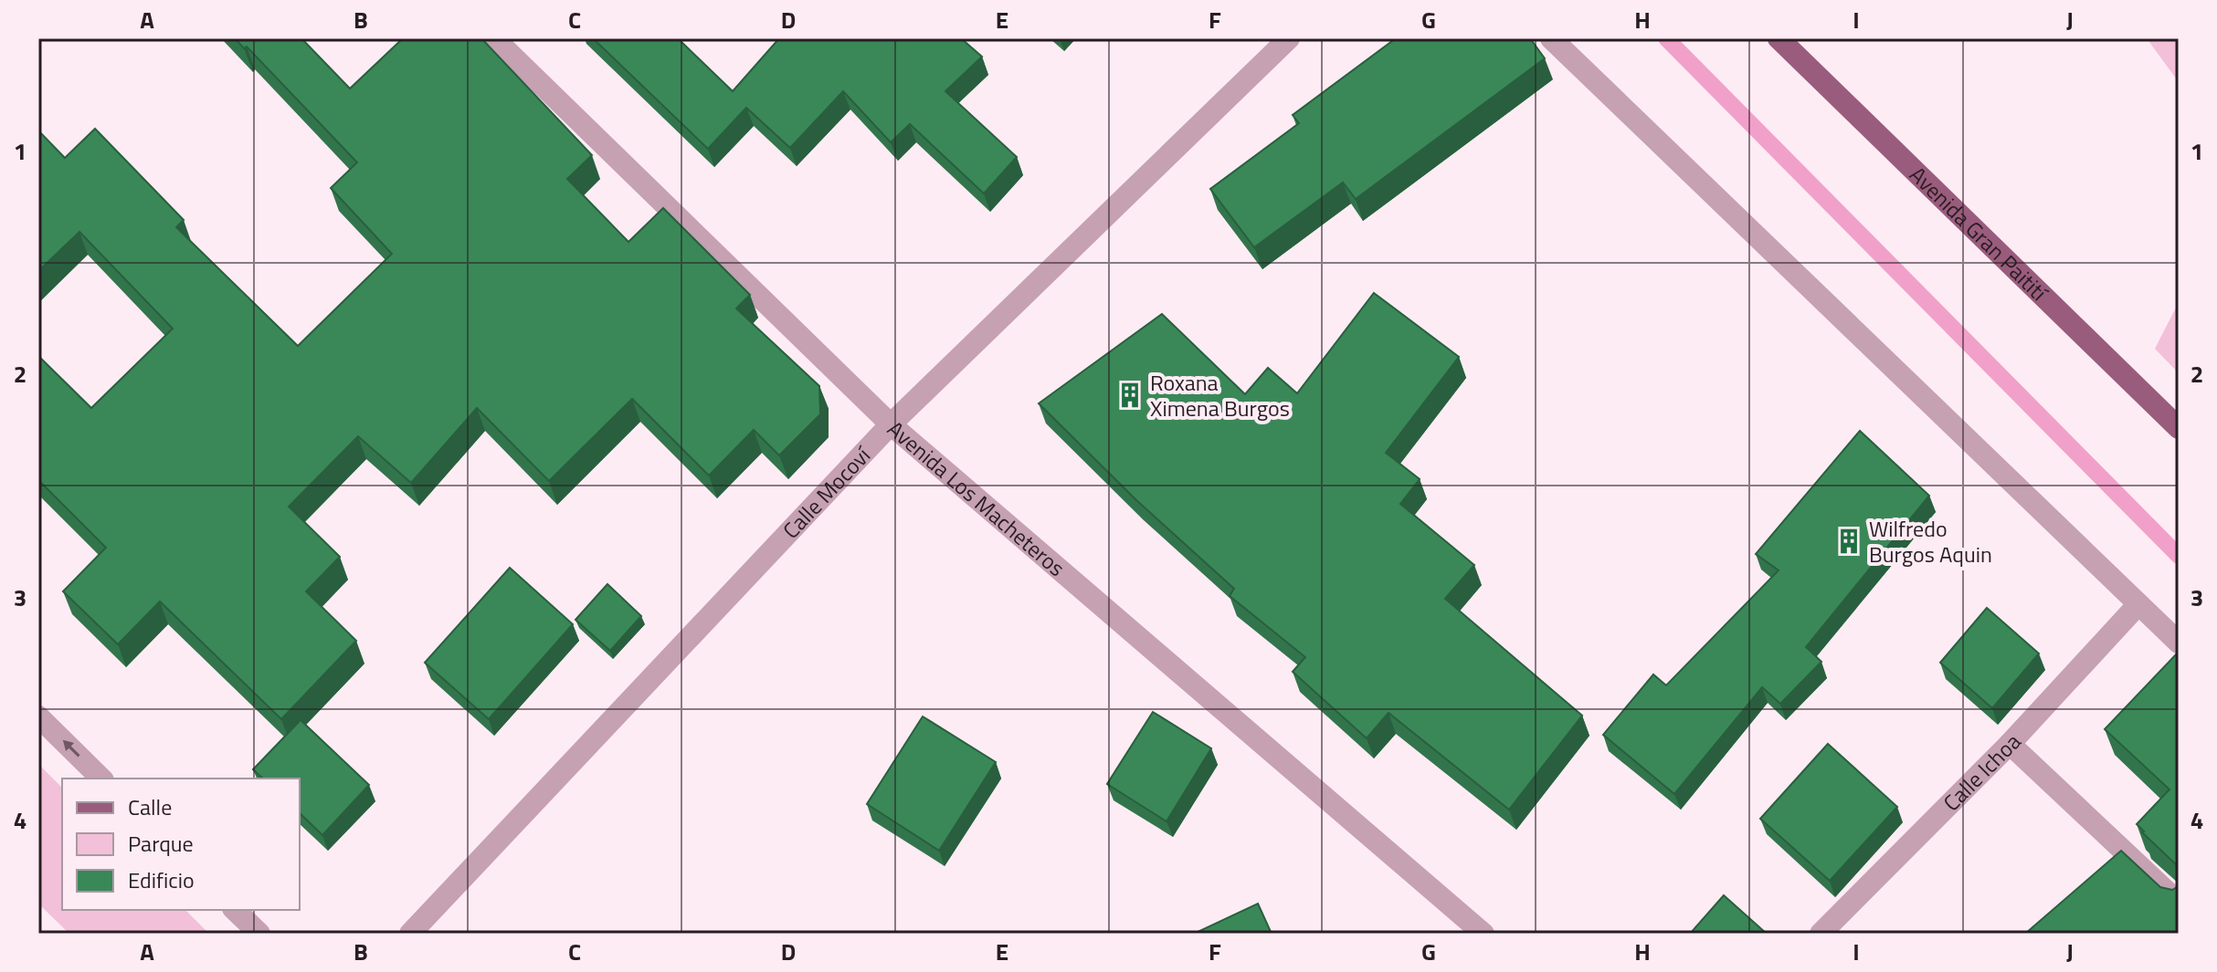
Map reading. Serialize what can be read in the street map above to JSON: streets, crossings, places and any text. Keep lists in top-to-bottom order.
{
  "streets": {
    "main road": ["Avenida Gran Paitití"],
    "street": ["Calle Mocoví", "Avenida Los Macheteros", "Calle Ichoa"]
  },
  "crossings": [
    ["Calle Mocoví", "Avenida Los Macheteros"]
  ],
  "places": {
    "building": ["Roxana Ximena Burgos", "Wilfredo Burgos Aquin"]
  },
  "legend": ["Calle", "Parque", "Edificio"],
  "grid": {
    "columns": [
      "A",
      "B",
      "C",
      "D",
      "E",
      "F",
      "G",
      "H",
      "I",
      "J"
    ],
    "rows": [
      "1",
      "2",
      "3",
      "4"
    ]
  }
}
